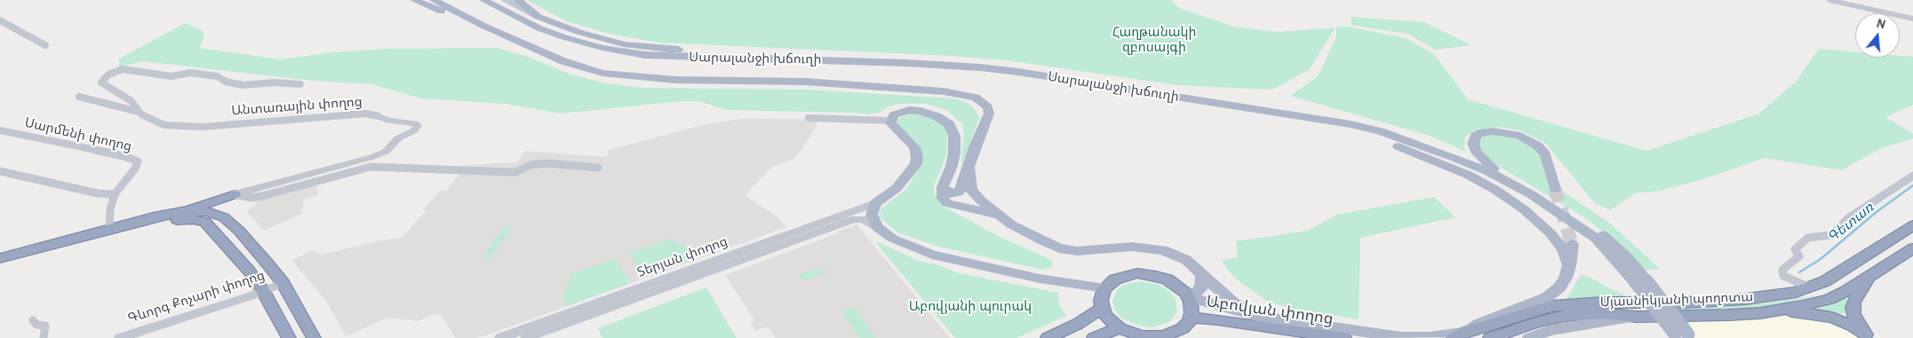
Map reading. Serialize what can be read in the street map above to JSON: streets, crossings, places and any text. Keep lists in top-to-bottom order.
{
  "streets": {
    "highway": ["Մյասնիկյանի պողոտա", "Աբովյան փողոց"],
    "main road": ["Սարալանջի խճուղի"],
    "street": [
      "Անտառային փողոց",
      "Սարմենի փողոց",
      "Տերյան փողոց",
      "Գևորգ Քոչարի փողոց"
    ]
  },
  "crossings": [
    ["Մյասնիկյանի պողոտա", "Աբովյան փողոց"]
  ],
  "water": ["Գետառ"],
  "parks": ["Հաղթանակի զբոսայգի", "Աբովյանի պուրակ"],
  "north": "top"
}
